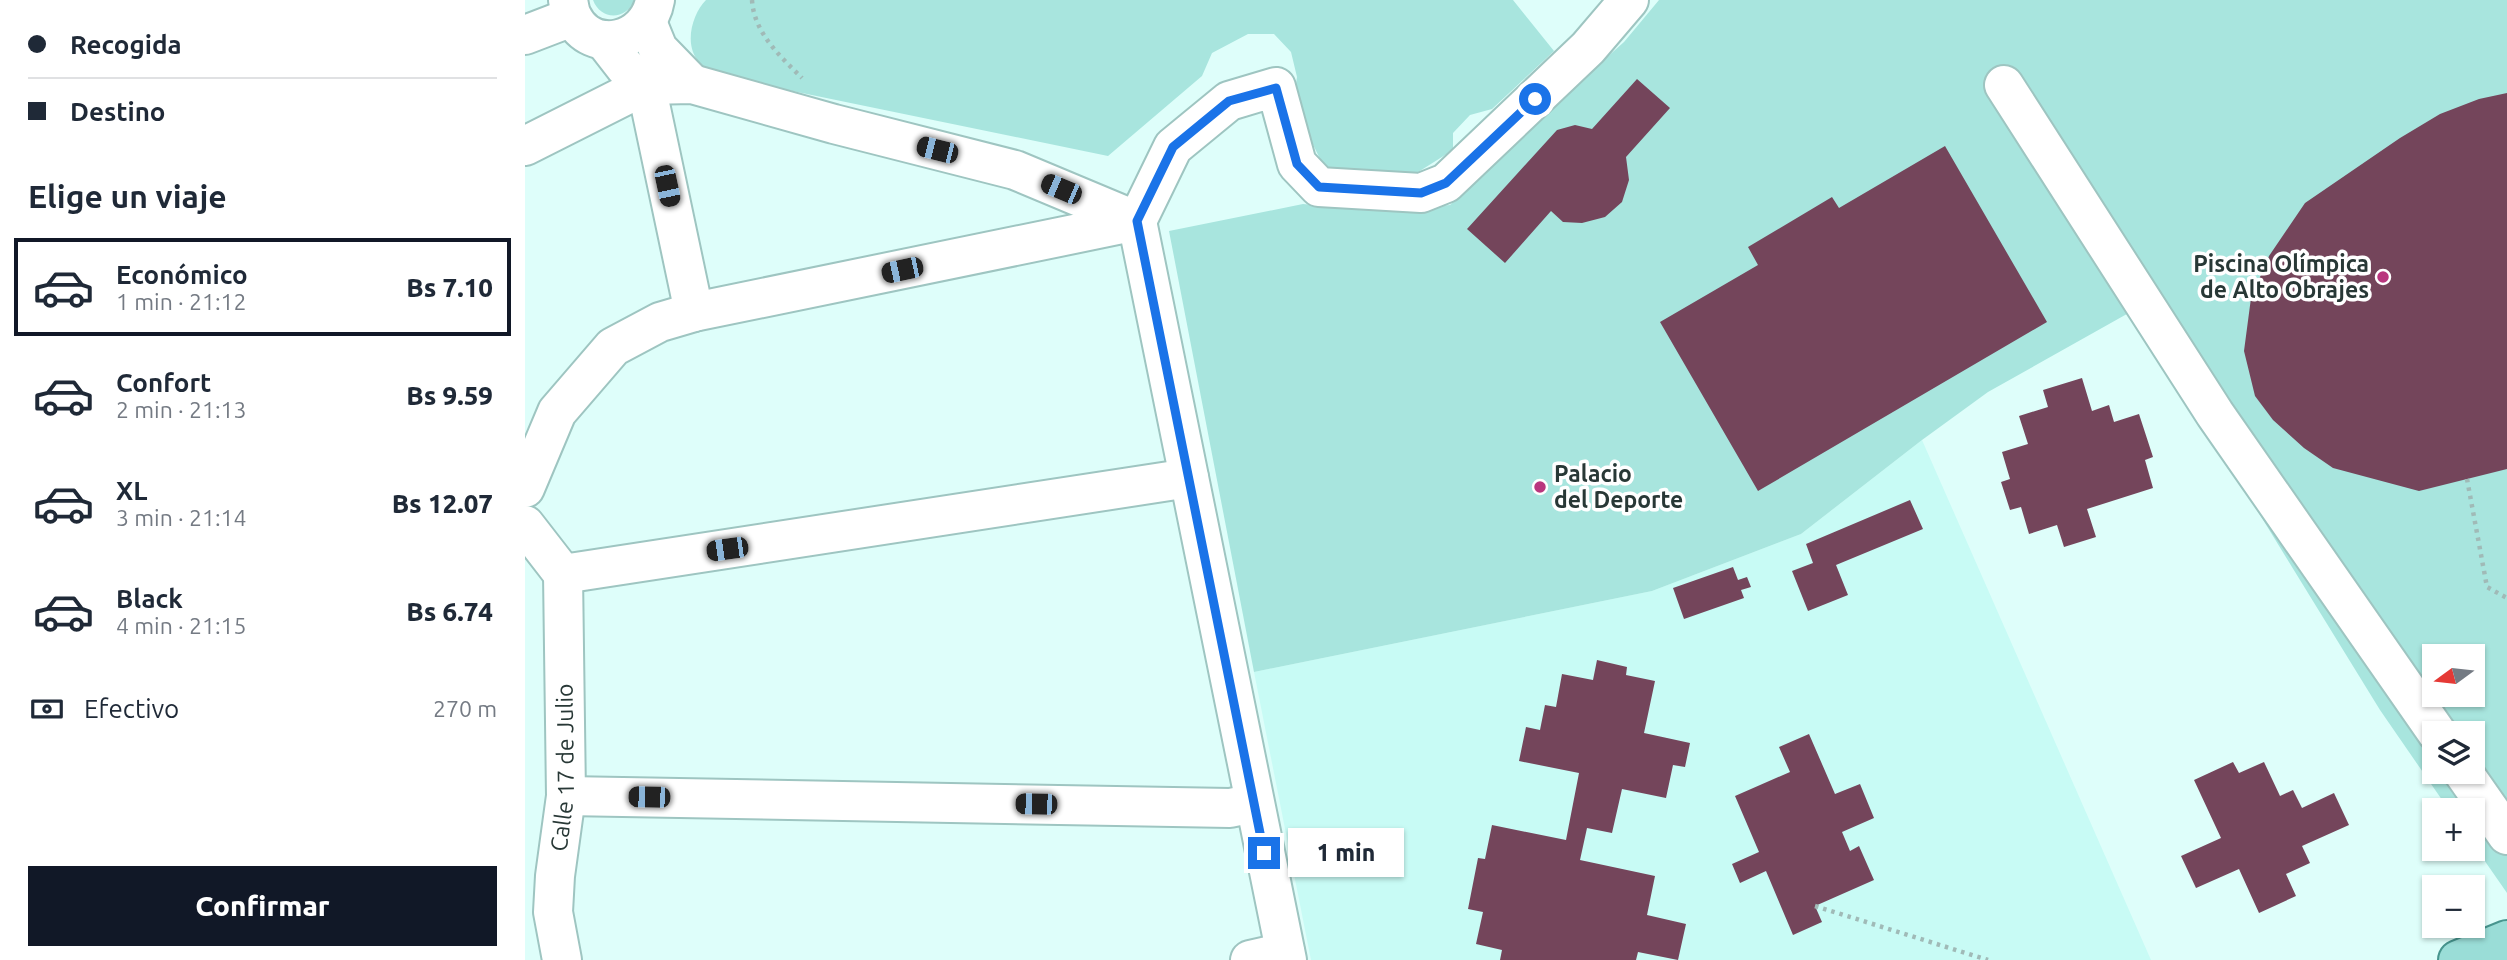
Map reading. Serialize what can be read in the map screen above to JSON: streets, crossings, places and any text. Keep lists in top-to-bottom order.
{
  "streets": {
    "street": ["Calle 17 de Julio"]
  },
  "places": ["Piscina Olímpica de Alto Obrajes", "Palacio del Deporte"],
  "north": "left",
  "page": {
    "banner": ["Recogida", "Destino"],
    "heading": "Elige un viaje",
    "list": [
      {
        "name": "Económico",
        "note": "1 min · 21:12",
        "value": "Bs 7.10"
      },
      {
        "name": "Confort",
        "note": "2 min · 21:13",
        "value": "Bs 9.59"
      },
      {
        "name": "XL",
        "note": "3 min · 21:14",
        "value": "Bs 12.07"
      },
      {
        "name": "Black",
        "note": "4 min · 21:15",
        "value": "Bs 6.74"
      }
    ],
    "map_buttons": ["+", "−"],
    "pay": ["Efectivo", "270 m"],
    "bubble": "1 min",
    "buttons": "Confirmar"
  }
}
